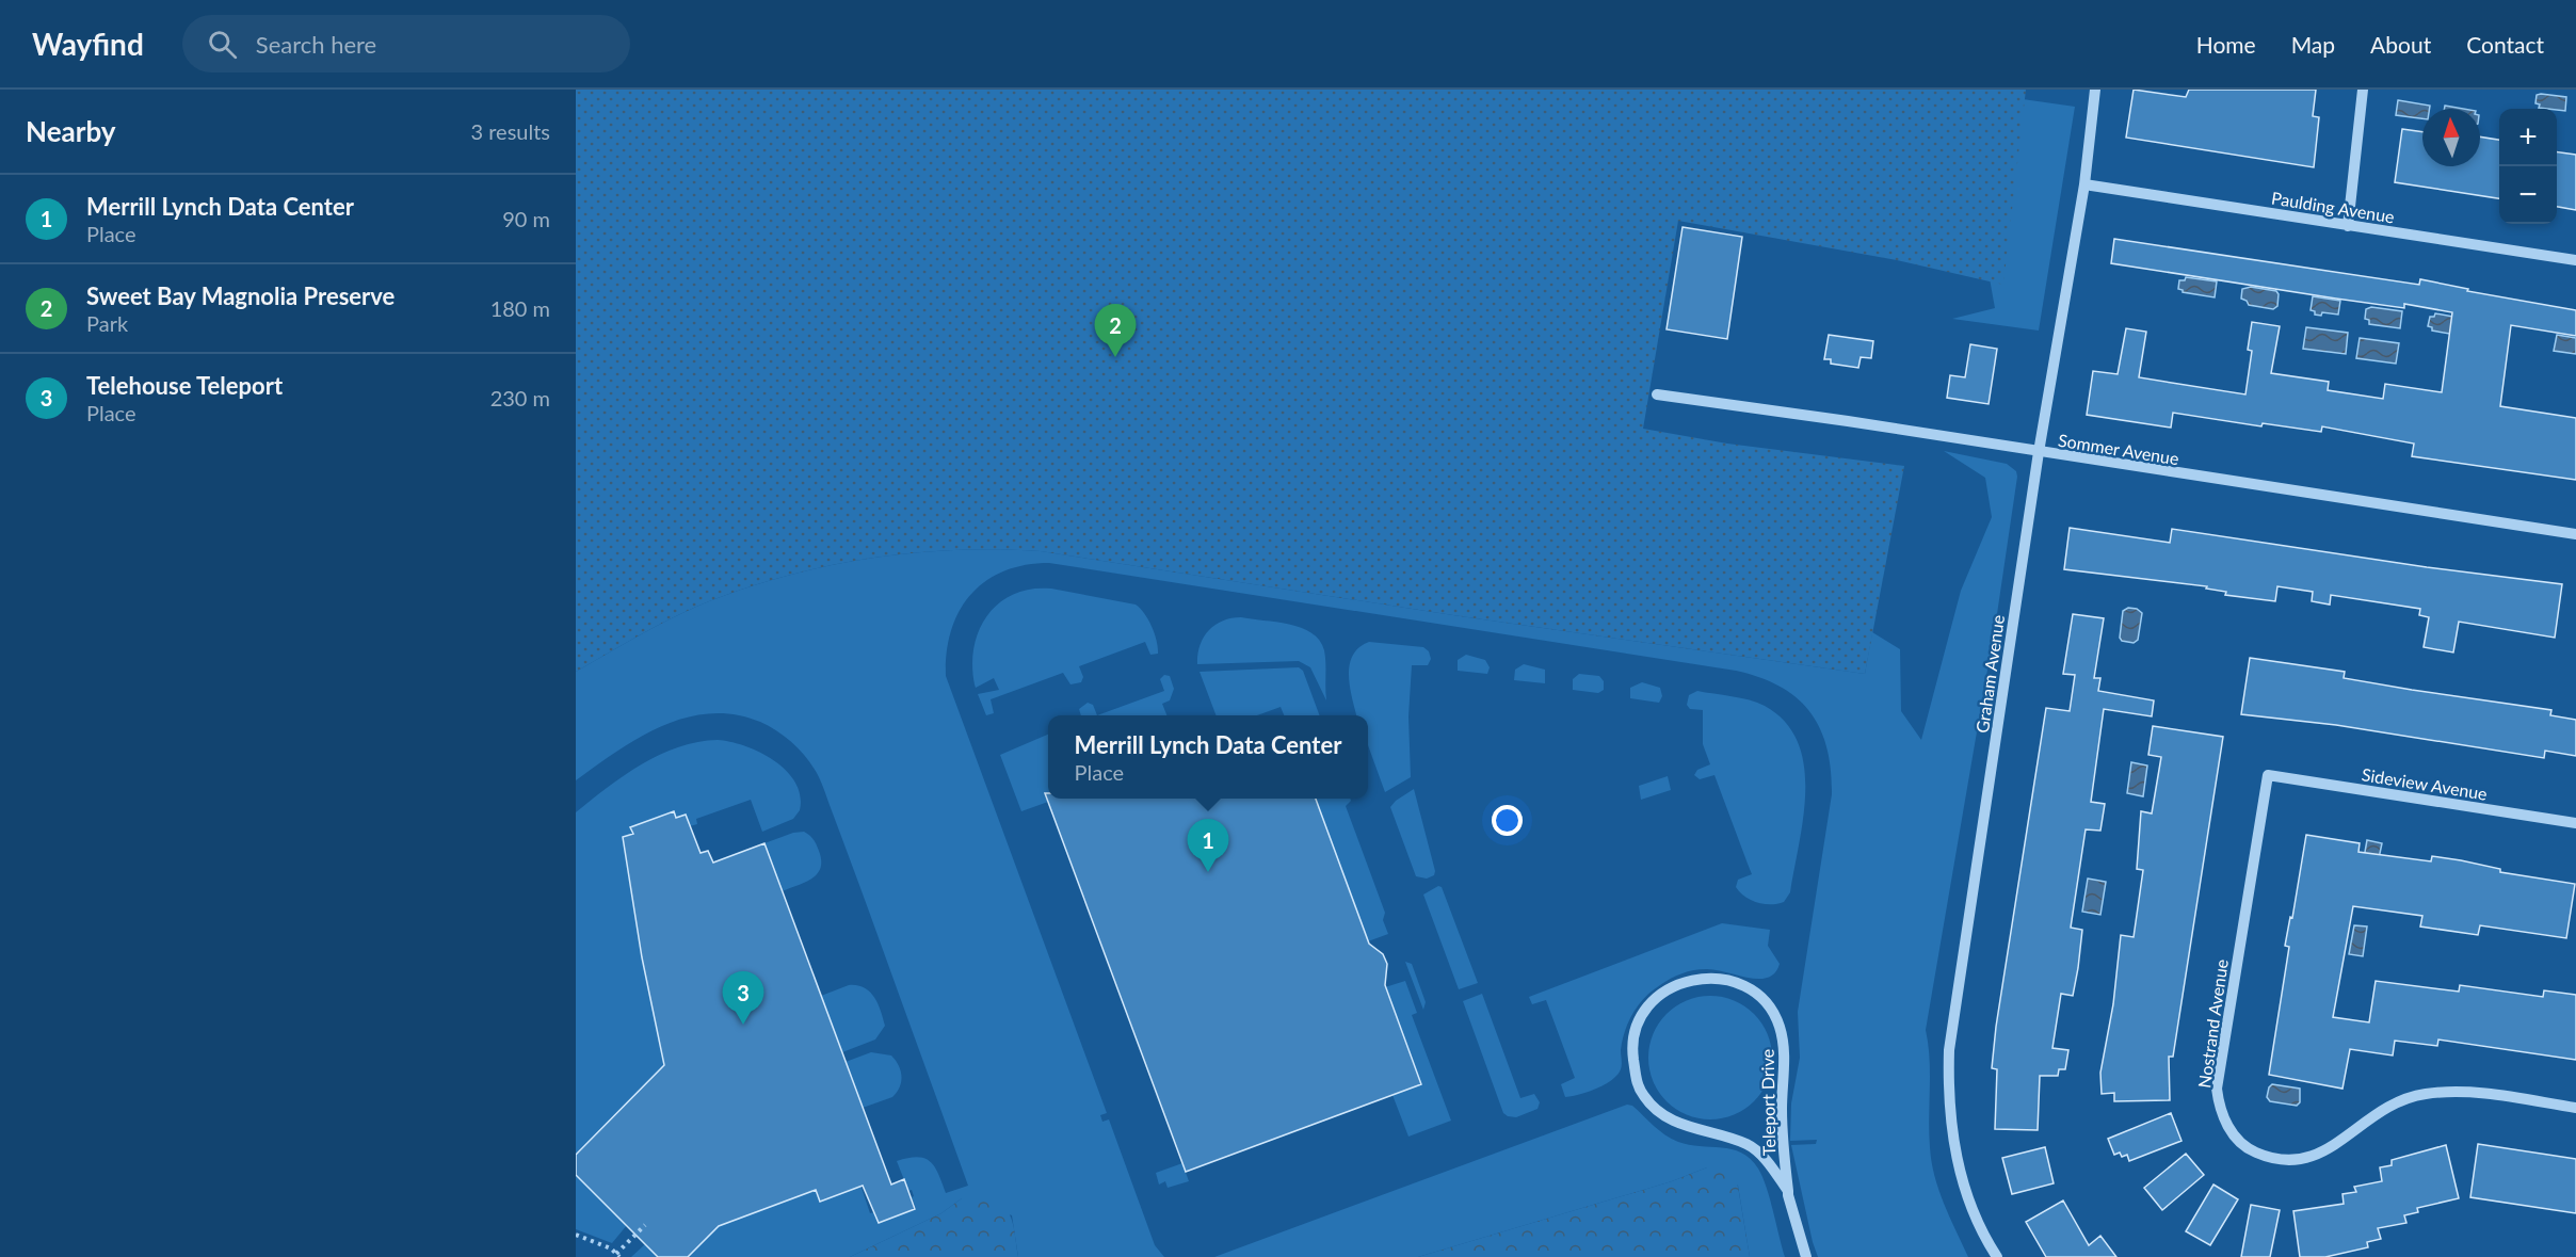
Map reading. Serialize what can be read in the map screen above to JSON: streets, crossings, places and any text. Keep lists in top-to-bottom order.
{
  "streets": {
    "street": [
      "Paulding Avenue",
      "Sommer Avenue",
      "Graham Avenue",
      "Sideview Avenue",
      "Nostrand Avenue",
      "Teleport Drive"
    ]
  },
  "crossings": [
    ["Paulding Avenue", "Graham Avenue"],
    ["Sommer Avenue", "Graham Avenue"],
    ["Sideview Avenue", "Nostrand Avenue"]
  ],
  "north": "top",
  "page": {
    "header": "Wayfind",
    "search": "Search here",
    "nav": [
      "Home",
      "Map",
      "About",
      "Contact"
    ],
    "heading": ["Nearby", "3 results"],
    "map_buttons": ["+", "−"],
    "list": [
      {
        "mark": "1",
        "name": "Merrill Lynch Data Center",
        "note": "Place",
        "value": "90 m"
      },
      {
        "mark": "2",
        "name": "Sweet Bay Magnolia Preserve",
        "note": "Park",
        "value": "180 m"
      },
      {
        "mark": "3",
        "name": "Telehouse Teleport",
        "note": "Place",
        "value": "230 m"
      }
    ],
    "pins": ["2", "1", "3"],
    "popup": ["Merrill Lynch Data Center", "Place"]
  }
}
